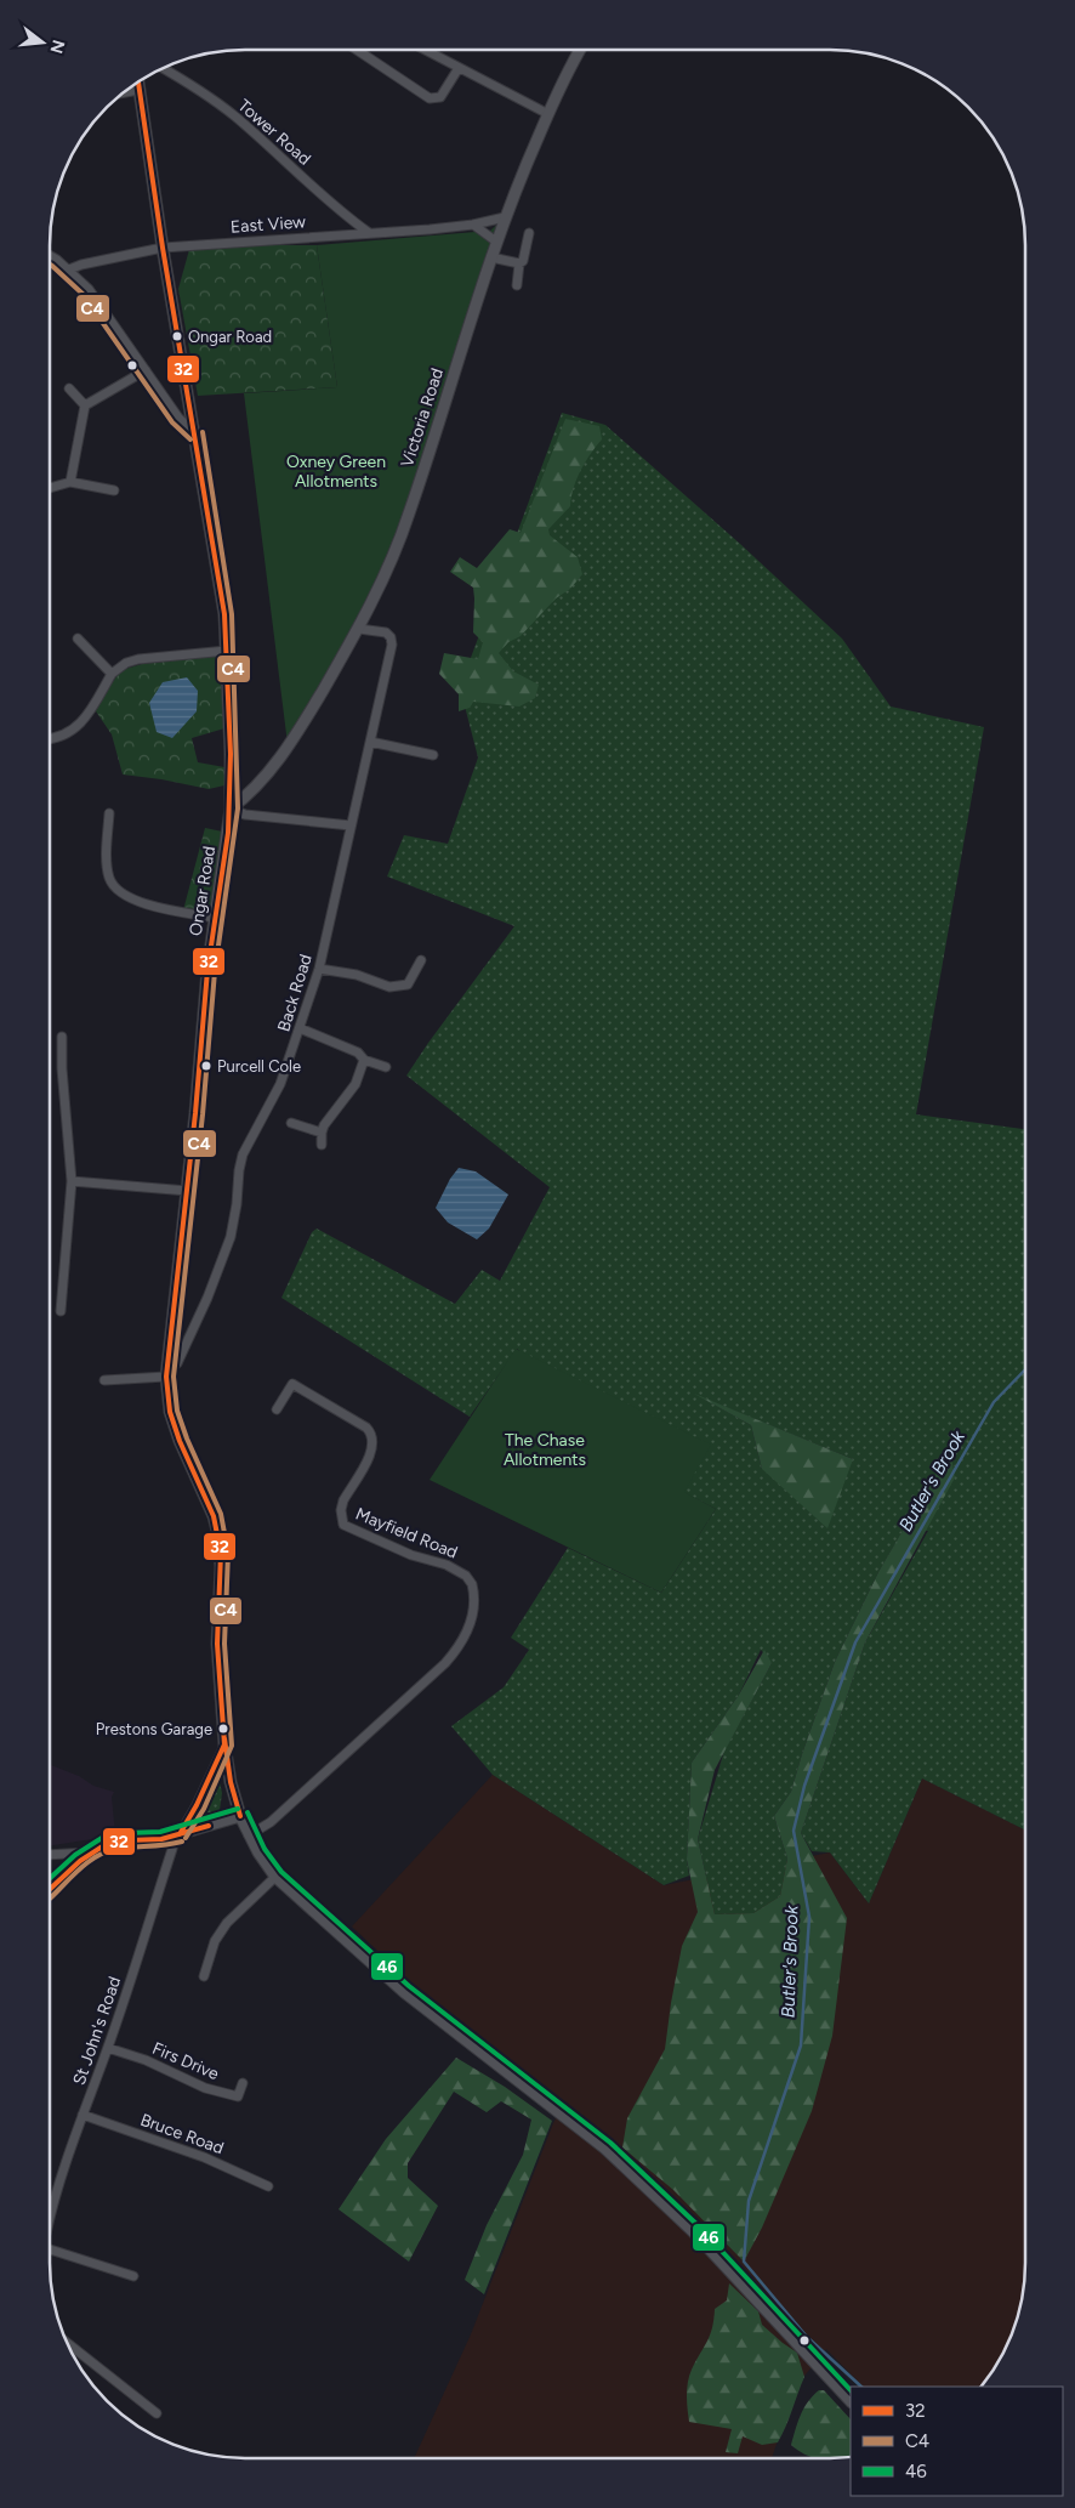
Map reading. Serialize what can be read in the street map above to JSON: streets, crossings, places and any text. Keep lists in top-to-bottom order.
{
  "streets": {
    "street": [
      "Tower Road",
      "East View",
      "Victoria Road",
      "Ongar Road",
      "Back Road",
      "Mayfield Road",
      "St John's Road",
      "Firs Drive",
      "Bruce Road"
    ]
  },
  "crossings": [
    ["Tower Road", "East View"],
    ["East View", "Victoria Road"],
    ["East View", "Ongar Road"],
    ["Victoria Road", "Ongar Road"],
    ["Victoria Road", "Back Road"],
    ["Ongar Road", "Back Road"],
    ["Ongar Road", "Mayfield Road"],
    ["Ongar Road", "St John's Road"],
    ["St John's Road", "Firs Drive"],
    ["St John's Road", "Bruce Road"]
  ],
  "water": ["Butler's Brook"],
  "parks": ["Oxney Green Allotments", "The Chase Allotments"],
  "places": ["Ongar Road", "Purcell Cole", "Prestons Garage"],
  "lines": ["transit line 32", "transit line C4", "transit line 46"],
  "legend": ["32", "C4", "46"],
  "north": "right"
}
